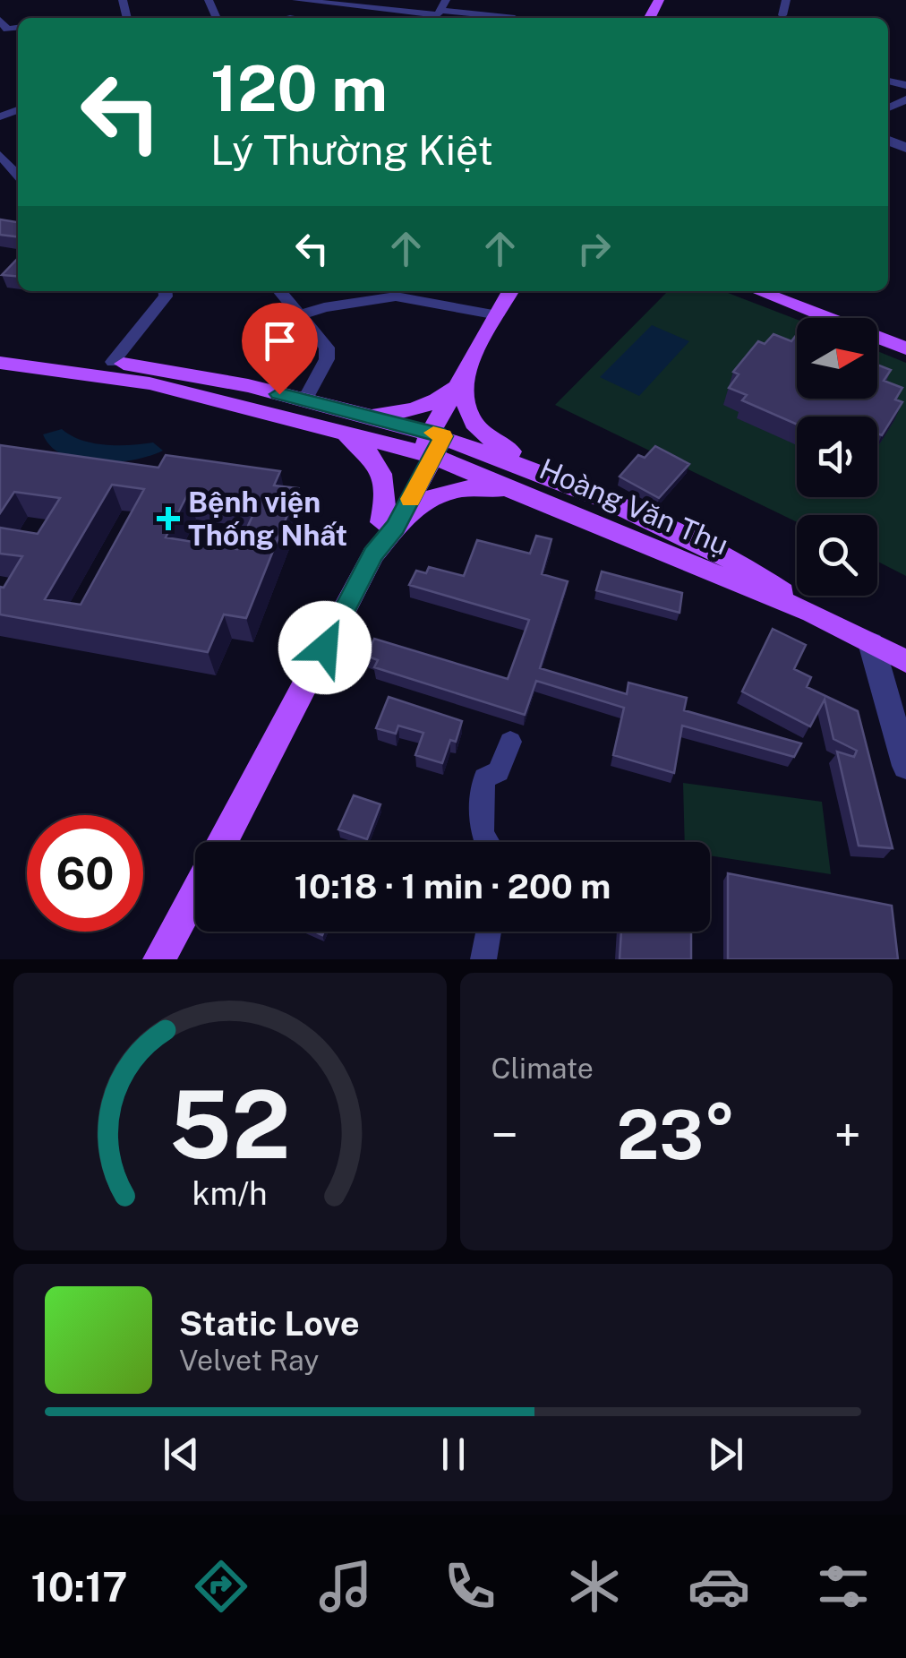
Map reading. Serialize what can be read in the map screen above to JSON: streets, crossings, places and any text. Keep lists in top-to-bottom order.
{
  "streets": {
    "main road": ["Hoàng Văn Thụ"]
  },
  "places": {
    "health": ["Bệnh viện Thống Nhất"]
  },
  "north": "right",
  "page": {
    "turn": ["120 m", "Lý Thường Kiệt"],
    "limit": "60",
    "trip": "10:18 · 1 min · 200 m",
    "tile": "Climate",
    "heat": ["−", "23°", "+"],
    "song": ["Static Love", "Velvet Ray"],
    "tabs": "10:17",
    "gauge": ["52", "km/h"]
  }
}
